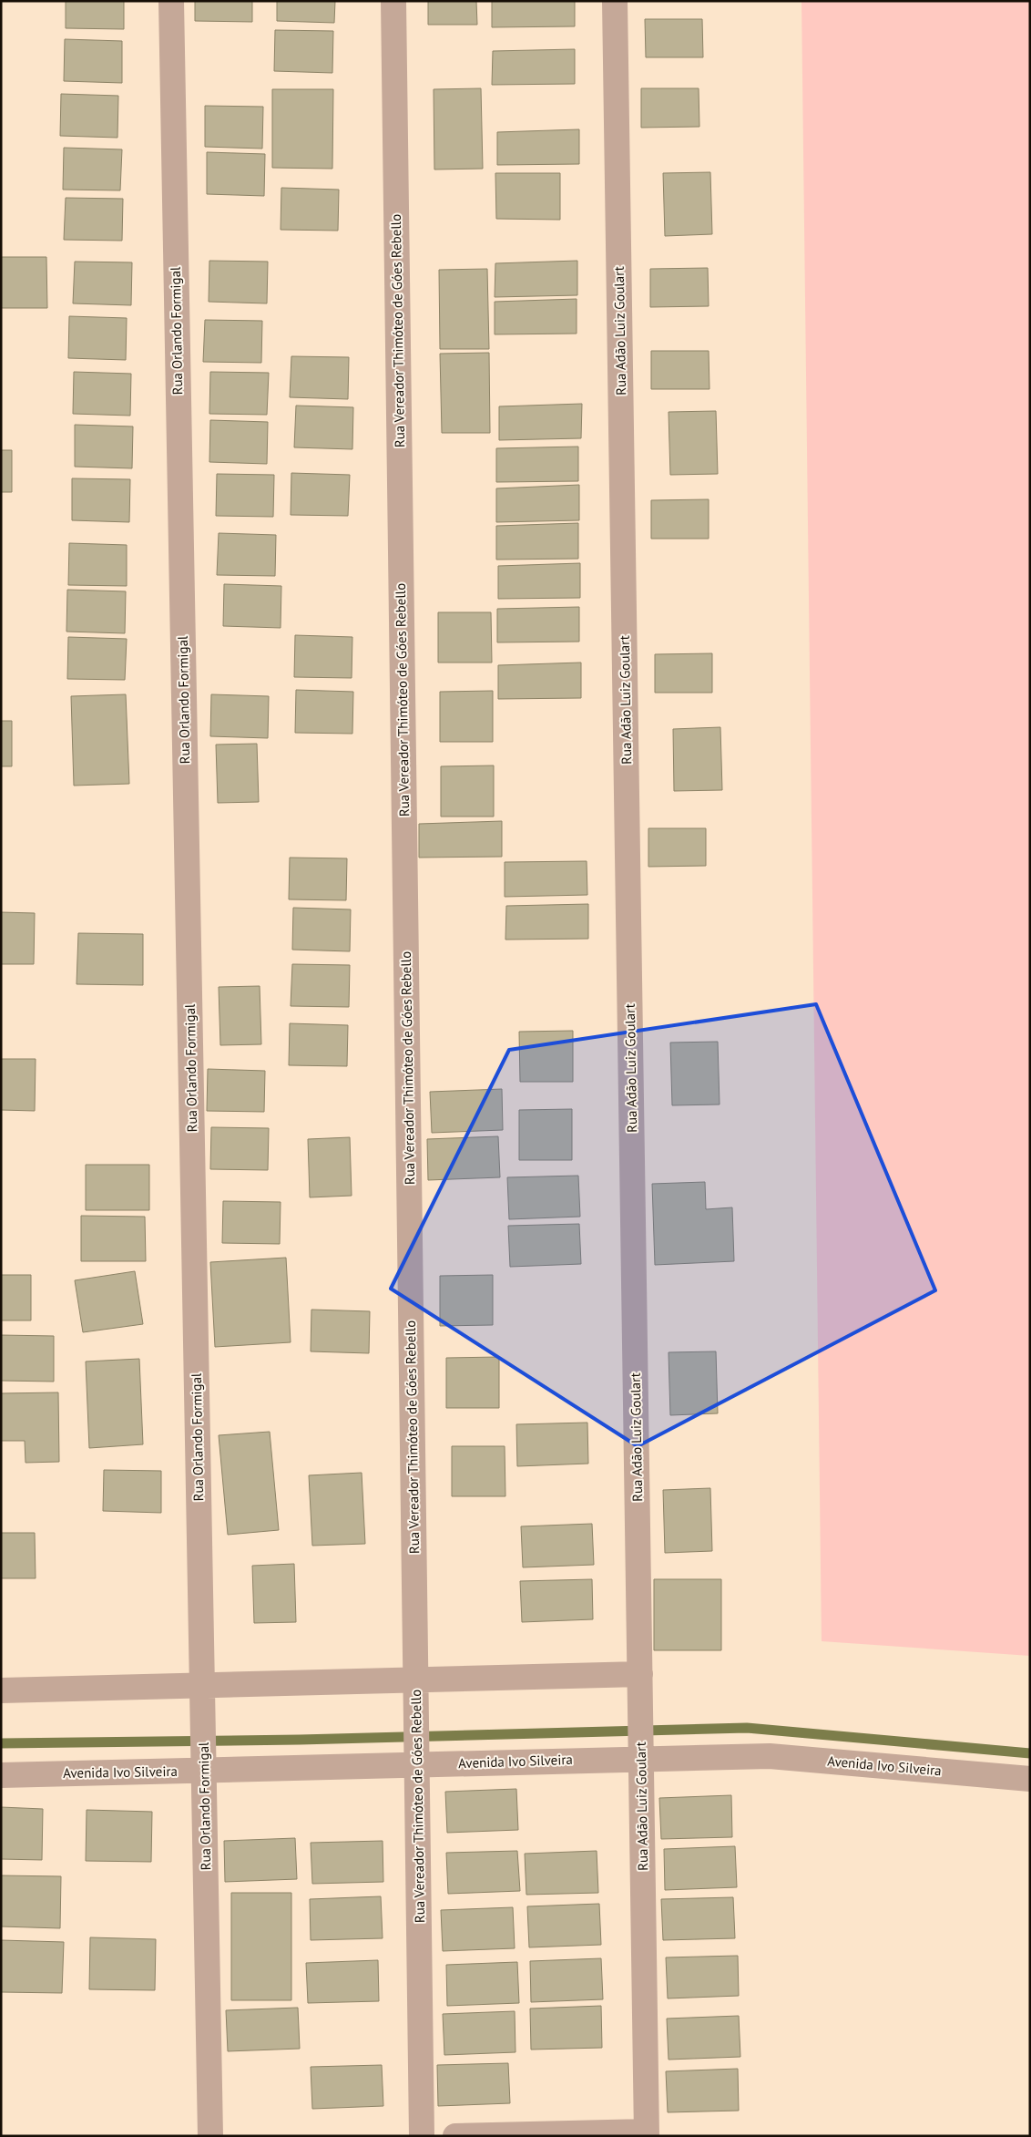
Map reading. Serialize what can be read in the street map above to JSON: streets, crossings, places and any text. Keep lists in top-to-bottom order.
{
  "streets": {
    "street": [
      "Rua Orlando Formigal",
      "Rua Vereador Thimóteo de Góes Rebello",
      "Rua Adão Luiz Goulart",
      "Avenida Ivo Silveira"
    ]
  },
  "crossings": [
    ["Rua Orlando Formigal", "Avenida Ivo Silveira"],
    ["Rua Vereador Thimóteo de Góes Rebello", "Avenida Ivo Silveira"],
    ["Rua Adão Luiz Goulart", "Avenida Ivo Silveira"]
  ]
}
